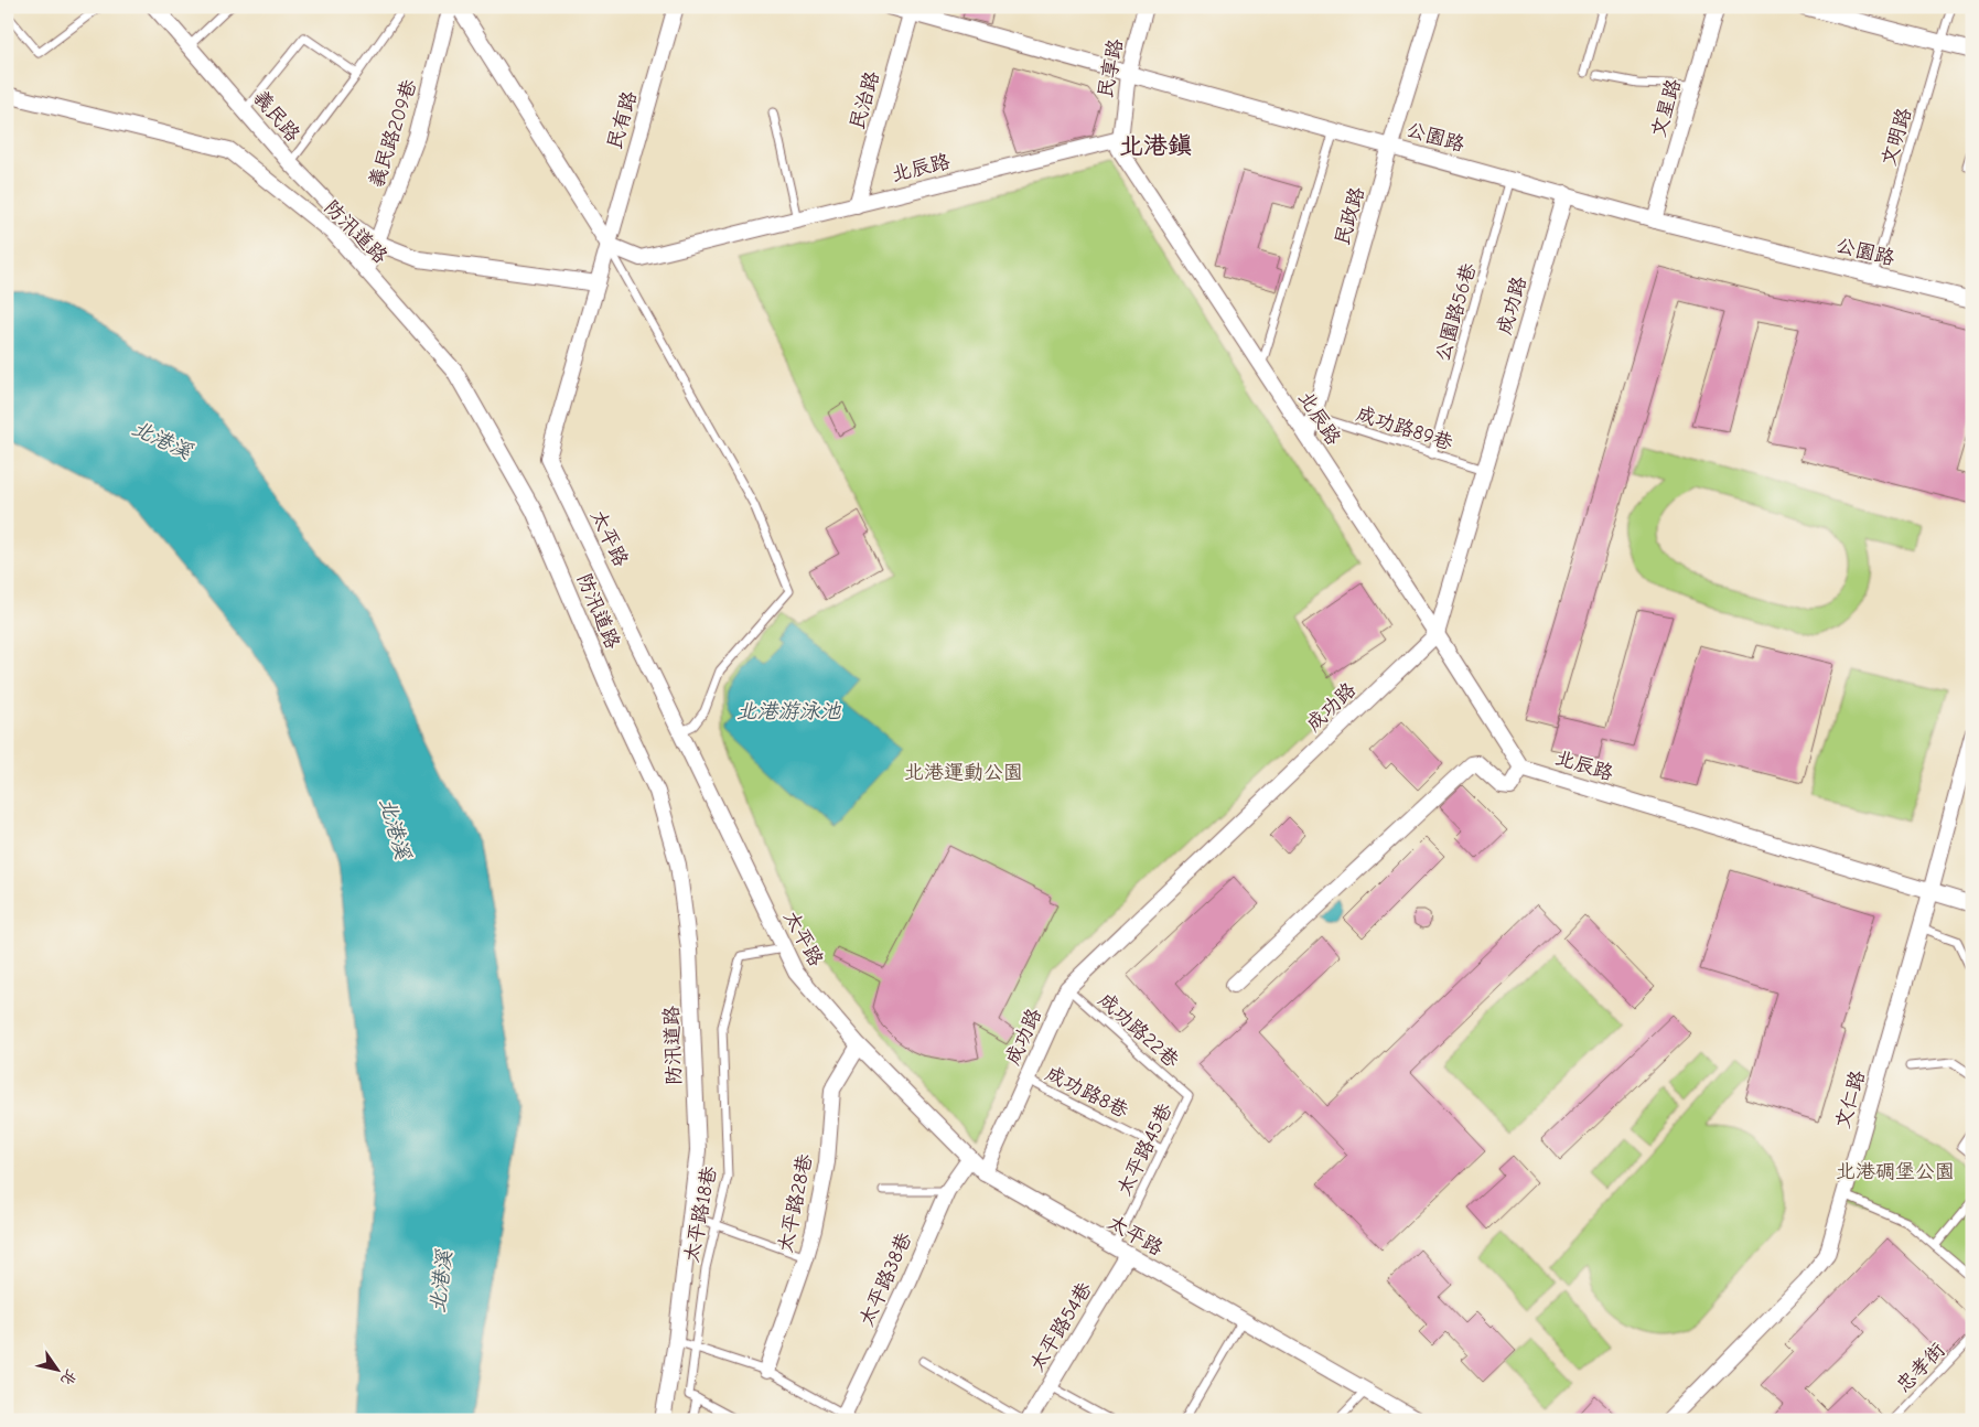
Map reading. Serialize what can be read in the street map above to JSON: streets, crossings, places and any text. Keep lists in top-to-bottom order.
{
  "streets": {
    "street": [
      "民享路",
      "民治路",
      "文星路",
      "義民路",
      "民有路",
      "義民路209巷",
      "公園路",
      "北辰路",
      "民政路",
      "防汛道路",
      "成功路",
      "太平路",
      "文仁路",
      "太平路28巷",
      "太平路38巷",
      "太平路54巷"
    ],
    "lane": [
      "文明路",
      "公園路56巷",
      "成功路89巷",
      "成功路22巷",
      "成功路8巷",
      "太平路45巷",
      "太平路18巷",
      "忠孝街"
    ]
  },
  "crossings": [
    ["民享路", "公園路"],
    ["民享路", "北辰路"],
    ["民治路", "公園路"],
    ["民治路", "北辰路"],
    ["文星路", "公園路"],
    ["義民路", "義民路209巷"],
    ["義民路", "太平路"],
    ["民有路", "北辰路"],
    ["民有路", "太平路"],
    ["義民路209巷", "防汛道路"],
    ["公園路", "文明路"],
    ["公園路", "民政路"],
    ["公園路", "成功路"],
    ["公園路", "公園路56巷"],
    ["北辰路", "民政路"],
    ["北辰路", "成功路"],
    ["北辰路", "太平路"],
    ["北辰路", "文仁路"],
    ["民政路", "成功路89巷"],
    ["成功路", "成功路89巷"],
    ["成功路", "太平路"],
    ["成功路", "成功路22巷"],
    ["成功路", "成功路8巷"],
    ["公園路56巷", "成功路89巷"],
    ["太平路", "太平路45巷"],
    ["太平路", "太平路28巷"],
    ["太平路", "太平路18巷"],
    ["太平路", "太平路38巷"],
    ["太平路", "太平路54巷"],
    ["成功路22巷", "太平路45巷"],
    ["成功路8巷", "太平路45巷"],
    ["太平路45巷", "太平路54巷"]
  ],
  "districts": ["北港鎮"],
  "water": ["北港溪", "北港游泳池"],
  "parks": ["北港運動公園", "北港碉堡公園"],
  "north": "bottom right"
}
